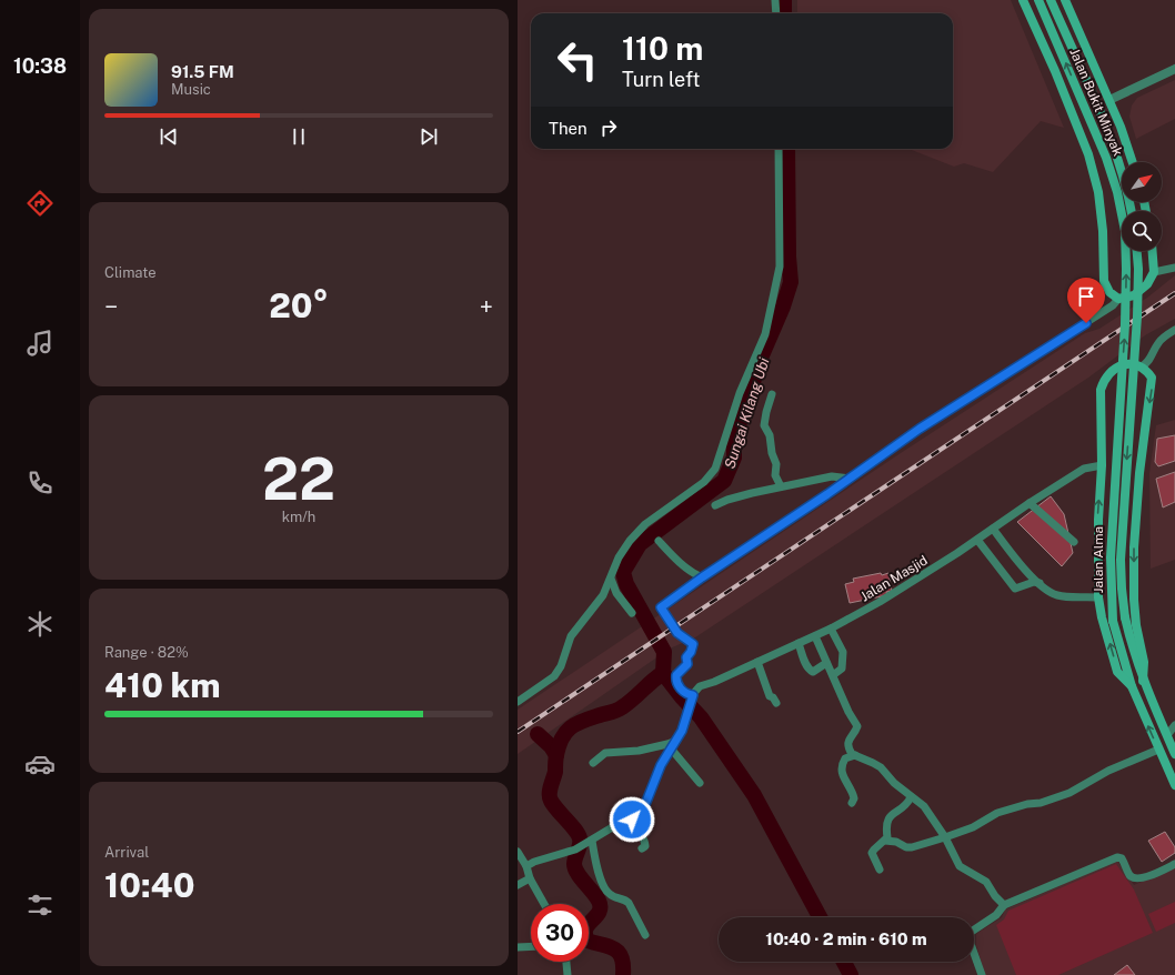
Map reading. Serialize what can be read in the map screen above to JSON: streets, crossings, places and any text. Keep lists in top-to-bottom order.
{
  "streets": {
    "main road": ["Jalan Bukit Minyak", "Jalan Alma"],
    "street": ["Jalan Masjid"]
  },
  "crossings": [
    ["Jalan Bukit Minyak", "Jalan Alma"]
  ],
  "water": ["Sungai Kilang Ubi"],
  "north": "top right",
  "page": {
    "tabs": "10:38",
    "turn": ["110 m", "Turn left"],
    "song": ["91.5 FM", "Music"],
    "then": "Then",
    "tile": [
      "Climate",
      ["22", "km/h"],
      ["Range · 82%", "410 km"],
      ["Arrival", "10:40"]
    ],
    "heat": ["−", "20°", "+"],
    "limit": "30",
    "trip": "10:40 · 2 min · 610 m"
  }
}
